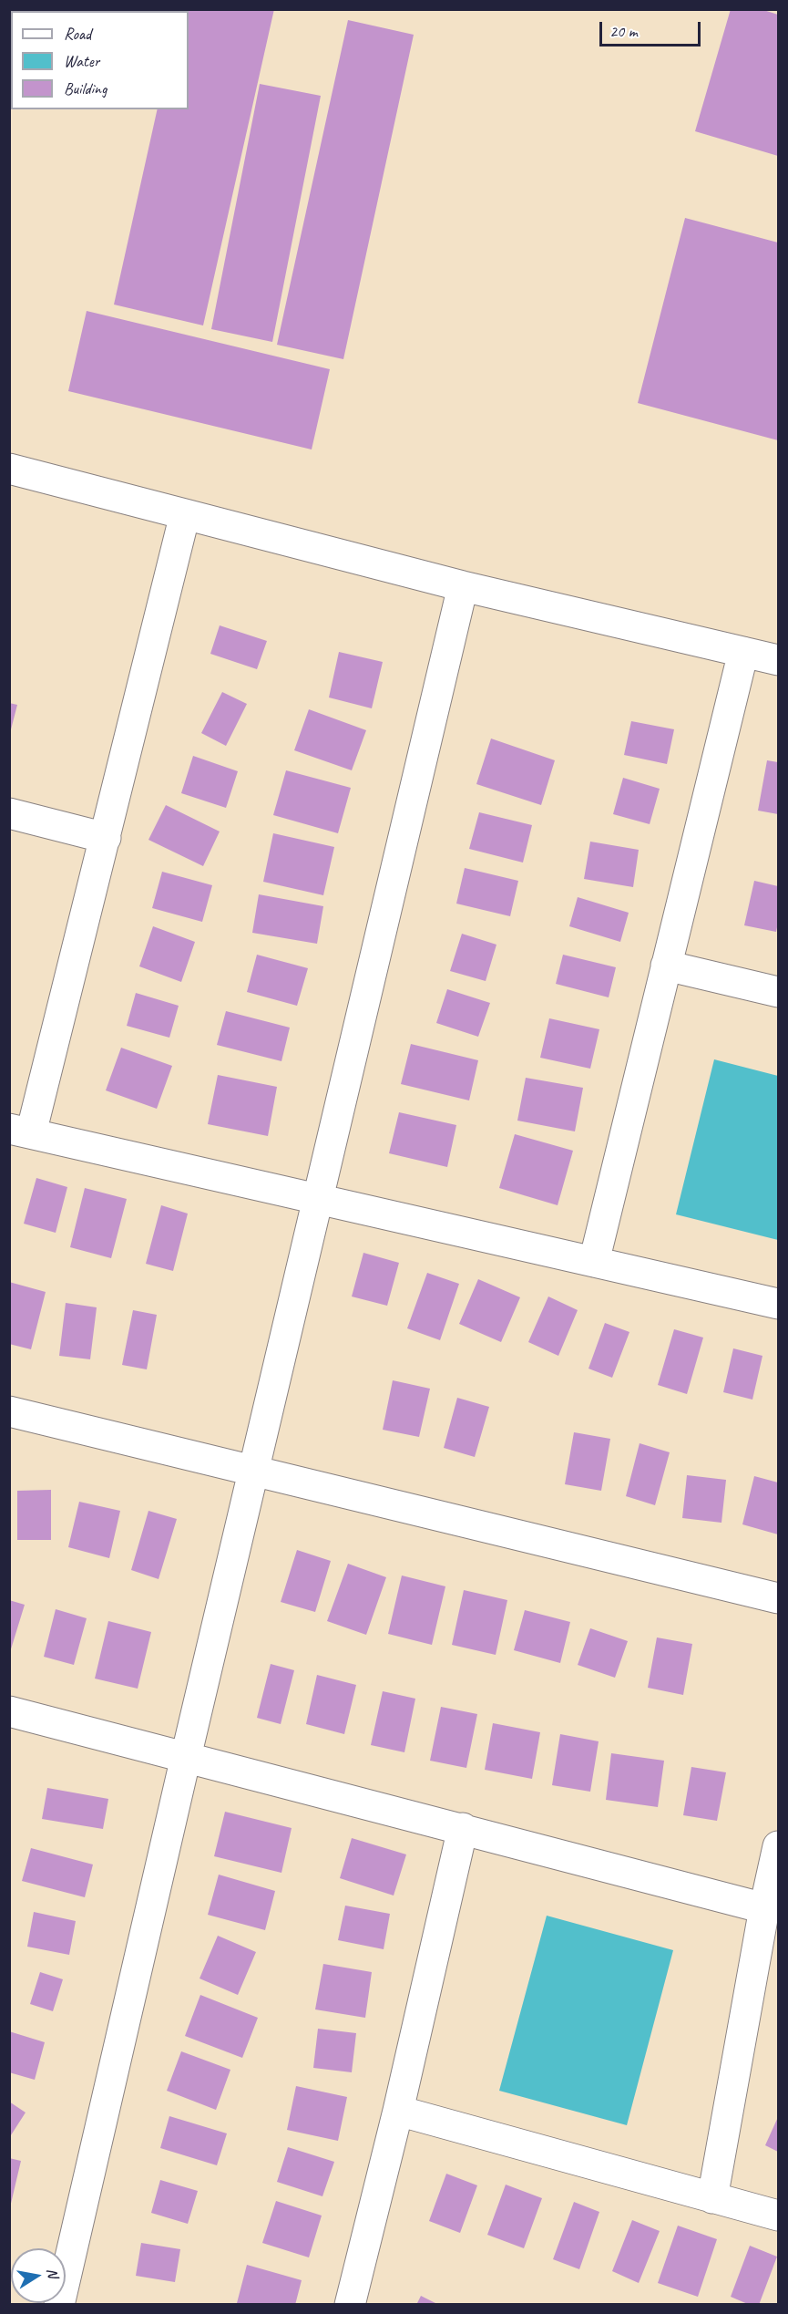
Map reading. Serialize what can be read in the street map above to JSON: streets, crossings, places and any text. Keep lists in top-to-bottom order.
{
  "legend": ["Road", "Water", "Building"],
  "scale_bar": "20 m",
  "north": "right"
}
